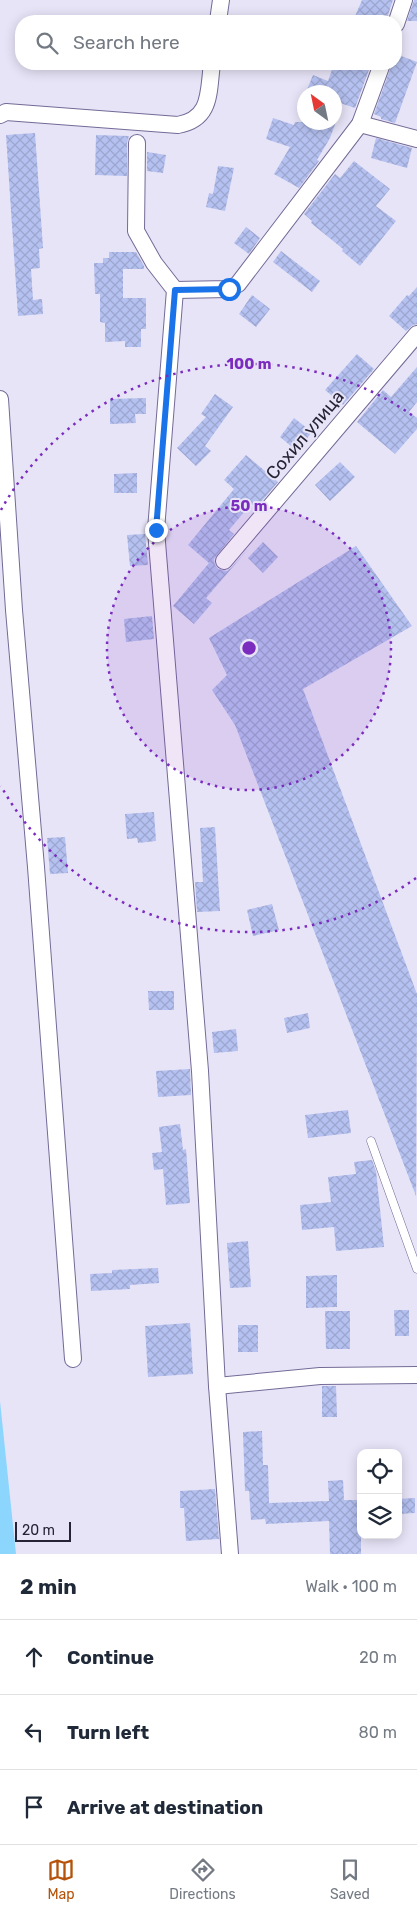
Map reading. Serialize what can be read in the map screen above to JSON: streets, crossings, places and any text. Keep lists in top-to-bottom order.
{
  "streets": {
    "street": ["Сохил улица"]
  },
  "scale_bar": "20 m",
  "north": "top left",
  "page": {
    "search": "Search here",
    "scale": "20 m",
    "heading": ["2 min", "Walk · 100 m"],
    "list": [
      ["Continue", "20 m"],
      ["Turn left", "80 m"],
      "Arrive at destination"
    ],
    "nav": ["Map", "Directions", "Saved"]
  },
  "rings": ["100 m", "50 m"]
}
